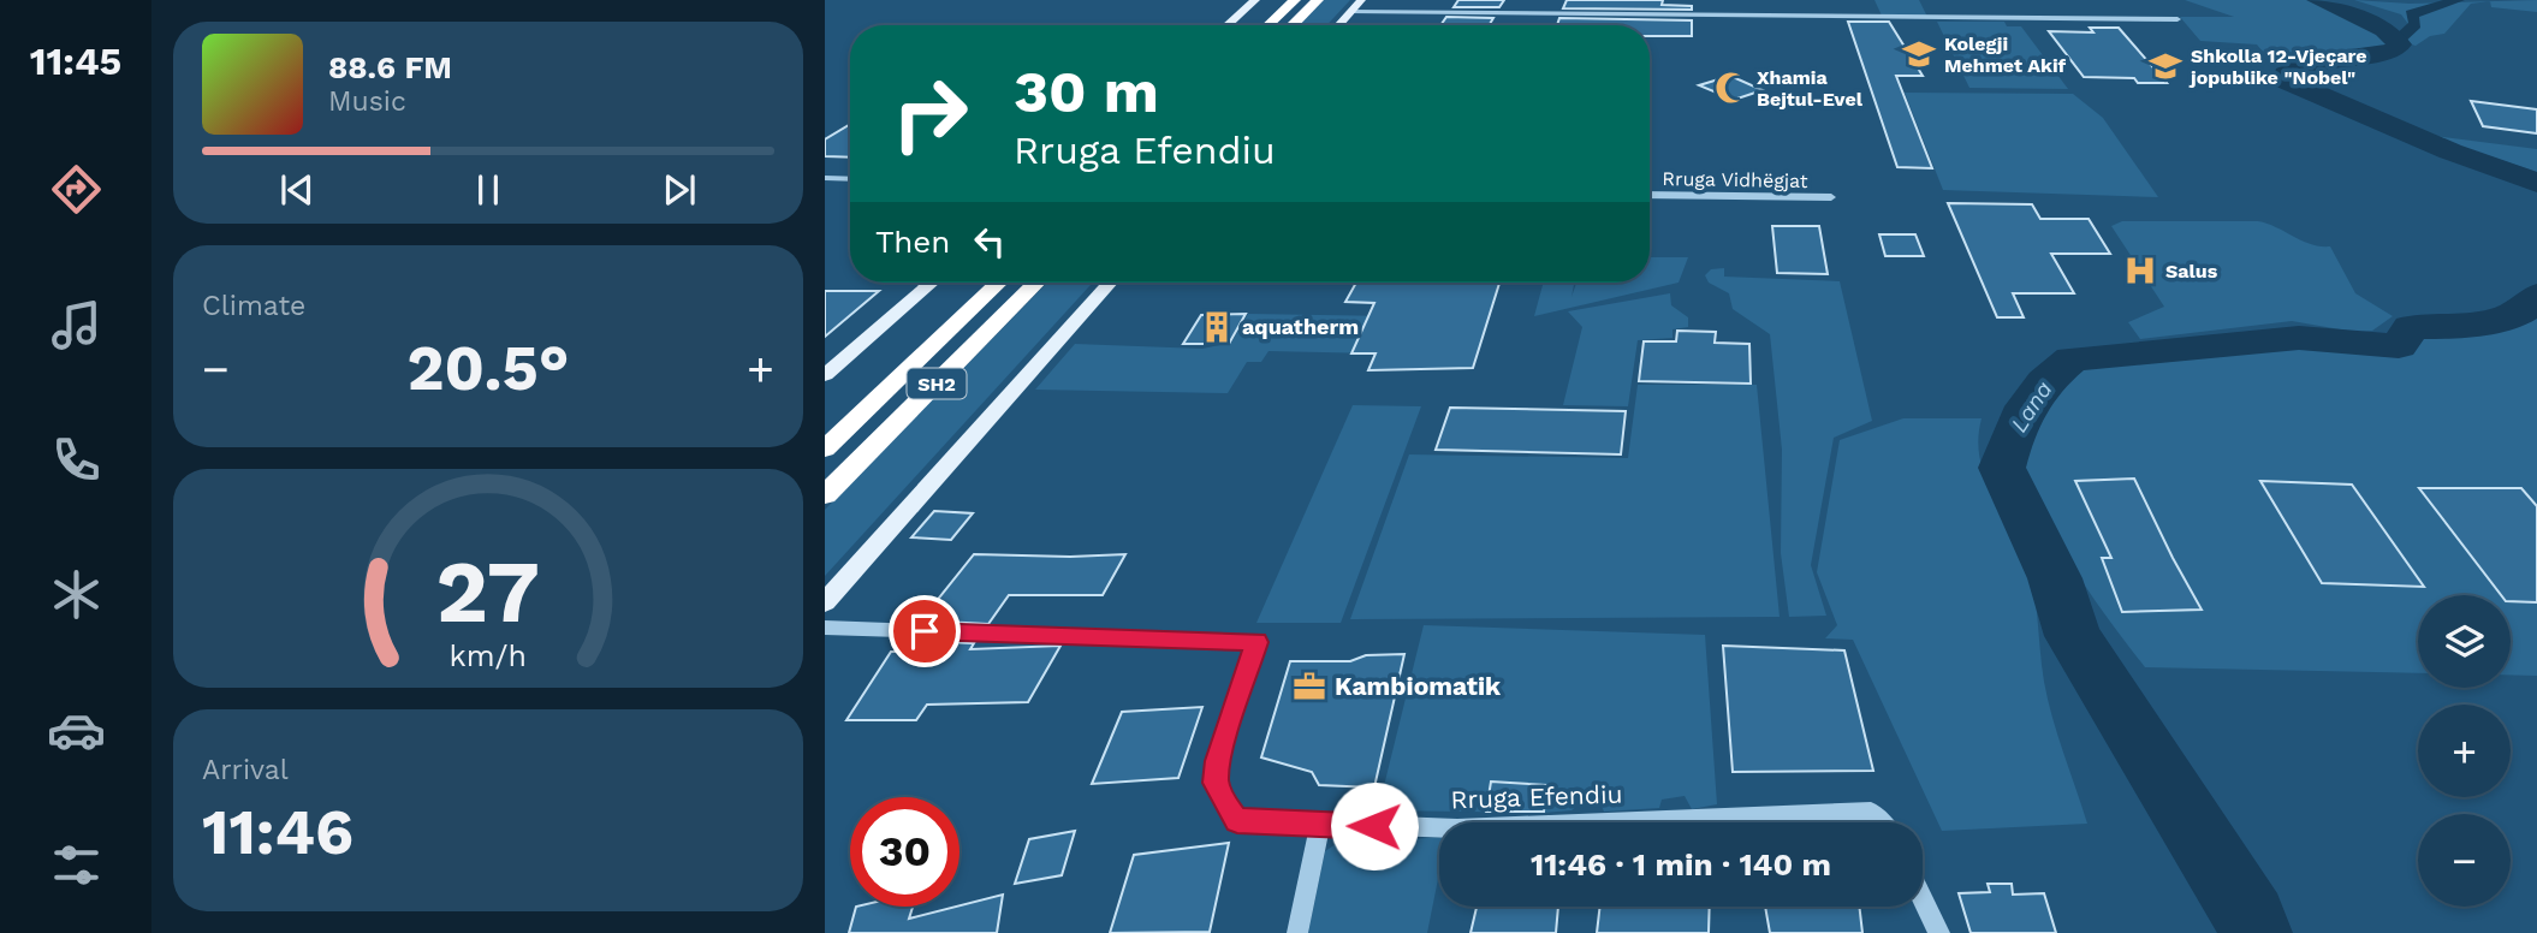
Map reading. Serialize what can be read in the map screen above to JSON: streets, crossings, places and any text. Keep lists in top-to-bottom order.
{
  "streets": {
    "highway": ["SH2"],
    "street": ["Rruga Vidhëgjat", "Rruga Efendiu"]
  },
  "water": ["Lana"],
  "places": {
    "school or university": ["Kolegji Mehmet Akif", "Shkolla 12-Vjeçare jopublike \"Nobel\""],
    "mosque": ["Xhamia Bejtul-Evel"],
    "hospital": ["Salus"],
    "building": ["aquatherm"],
    "office": ["Kambiomatik"]
  },
  "page": {
    "tabs": "11:45",
    "turn": ["30 m", "Rruga Efendiu"],
    "song": ["88.6 FM", "Music"],
    "then": "Then",
    "tile": [
      "Climate",
      ["Arrival", "11:46"]
    ],
    "heat": ["−", "20.5°", "+"],
    "map_buttons": ["+", "−"],
    "limit": "30",
    "trip": "11:46 · 1 min · 140 m",
    "gauge": ["27", "km/h"]
  }
}
